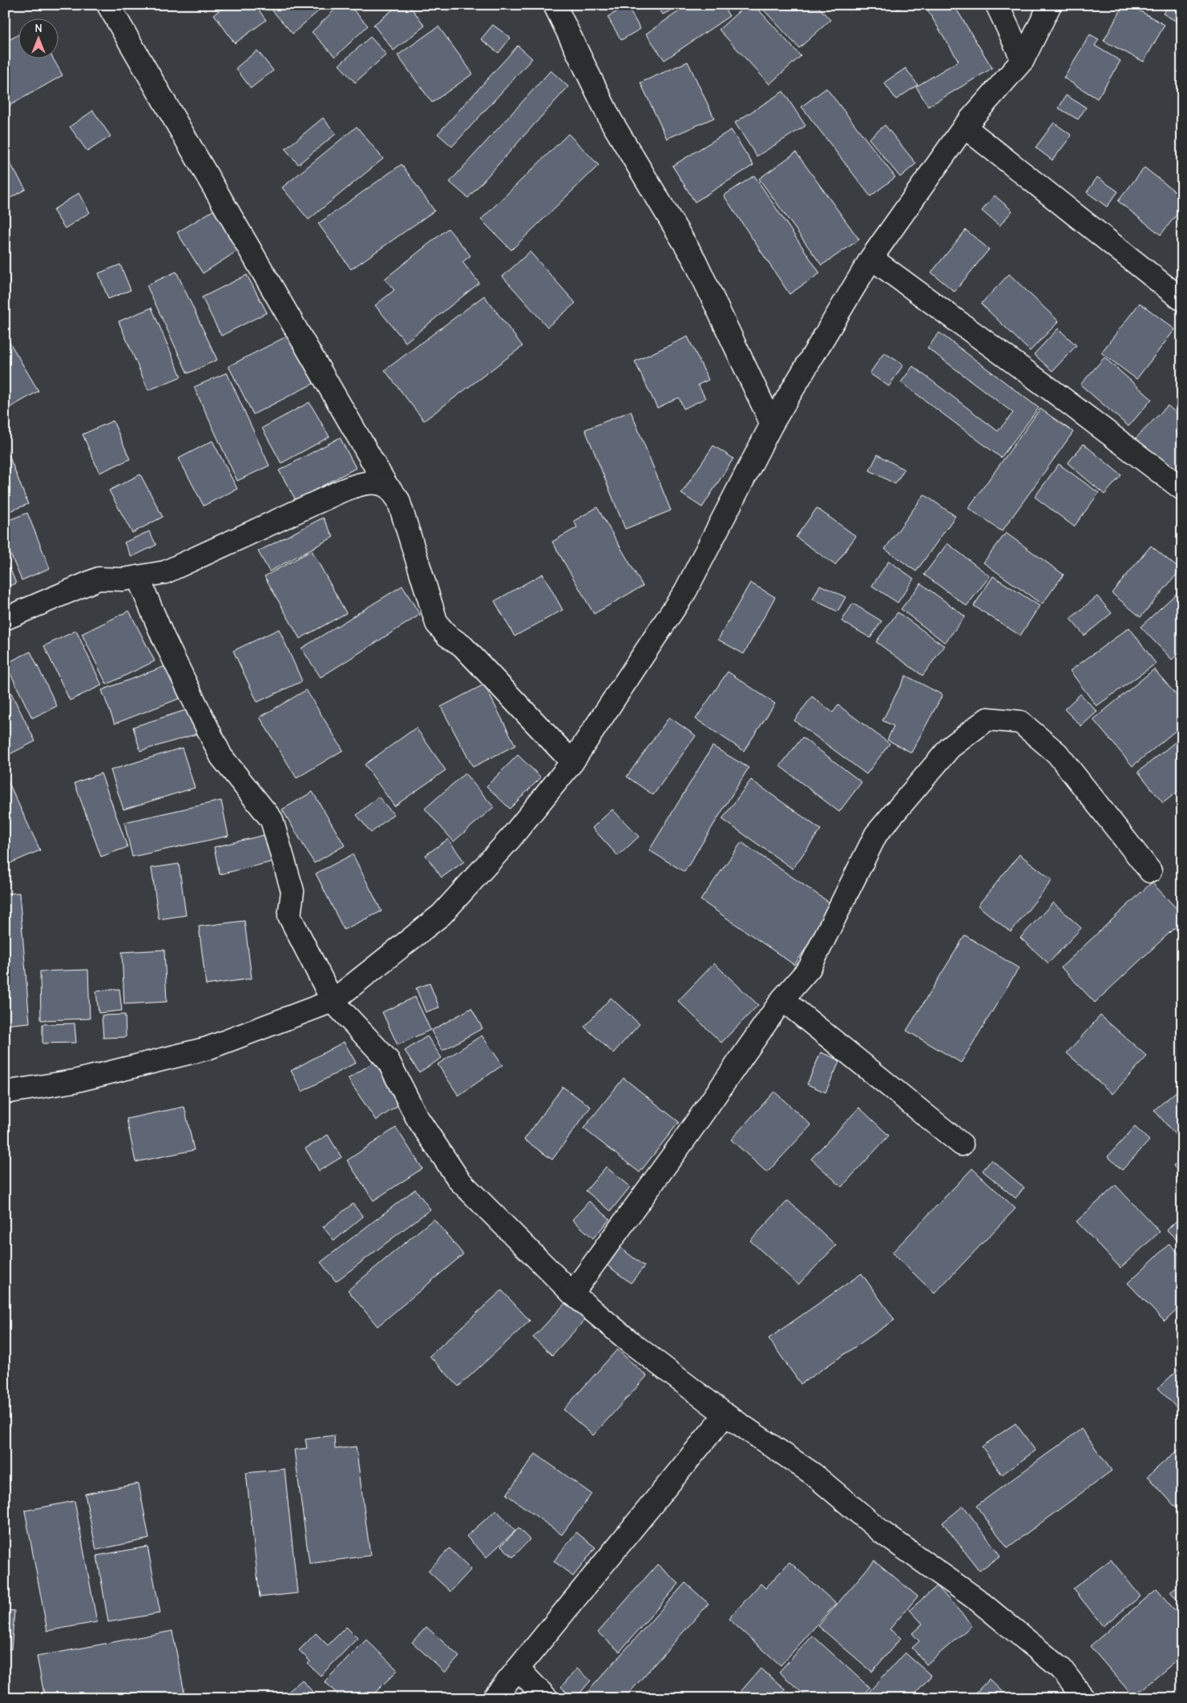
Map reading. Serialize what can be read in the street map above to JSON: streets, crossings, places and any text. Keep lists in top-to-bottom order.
{
  "north": "top"
}
